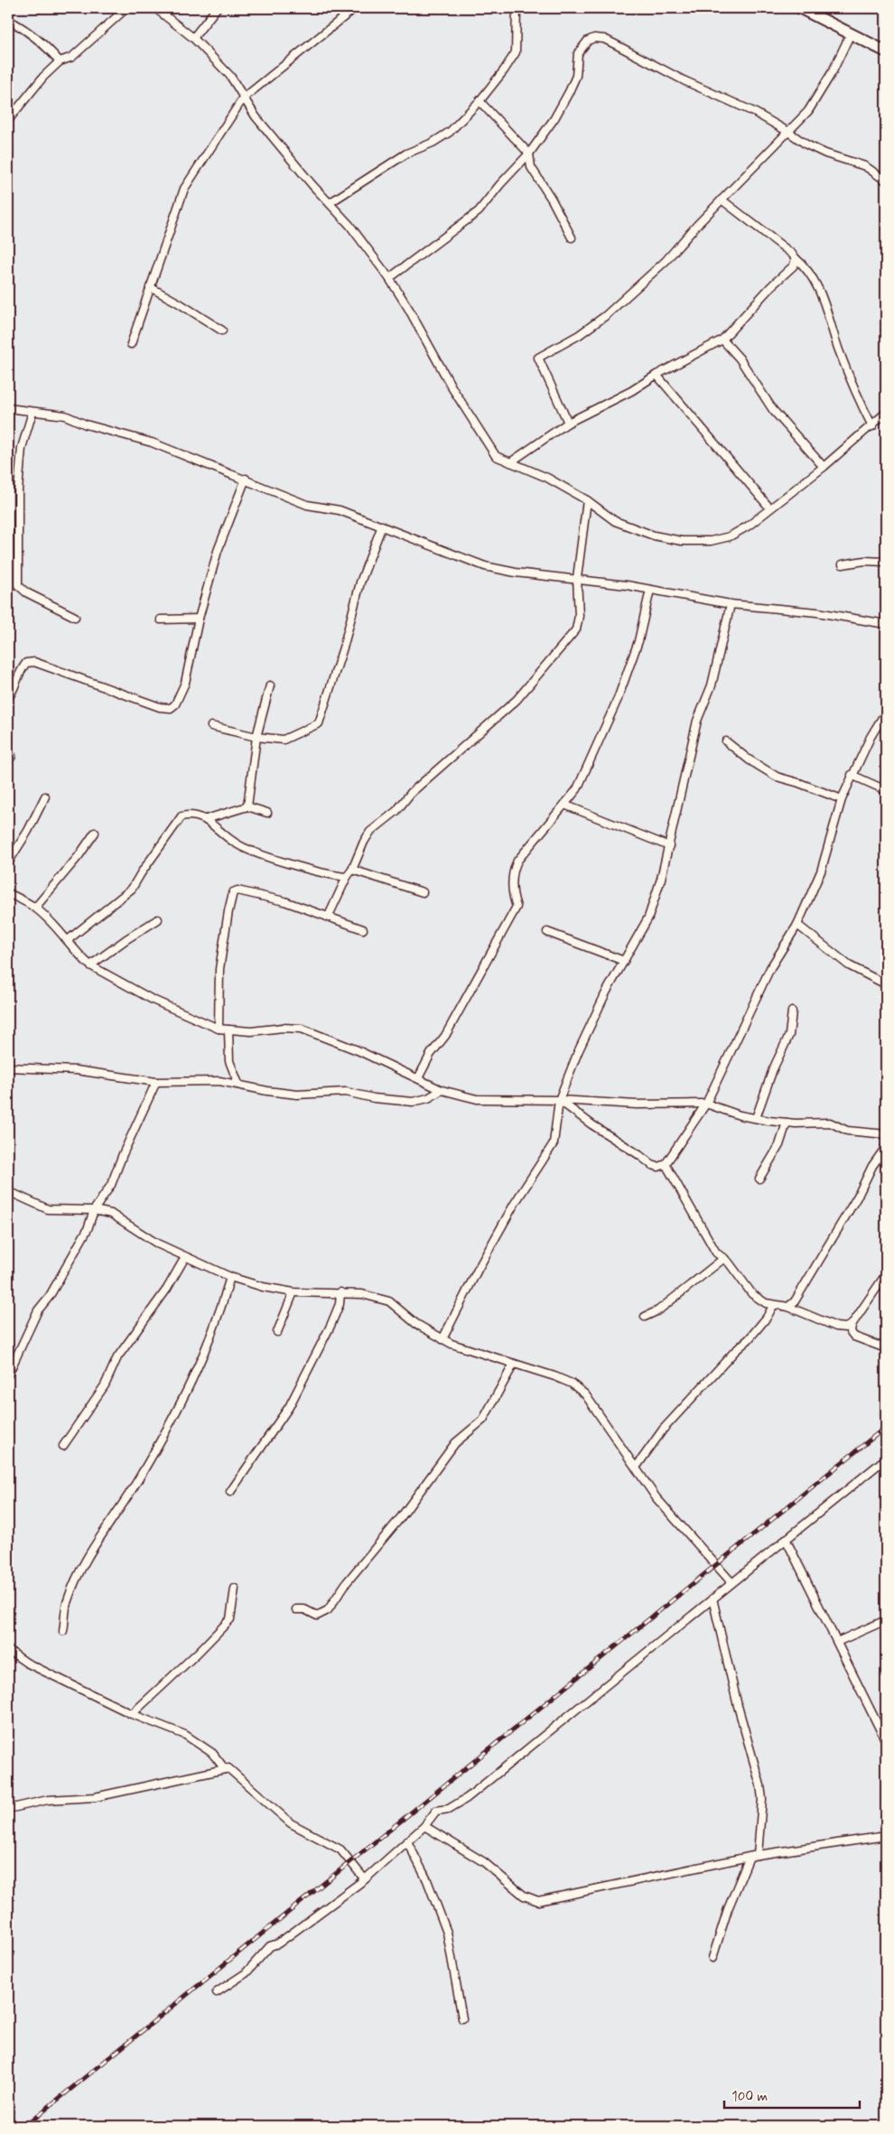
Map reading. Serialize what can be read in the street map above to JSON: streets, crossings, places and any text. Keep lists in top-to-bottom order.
{
  "scale_bar": "100 m"
}
